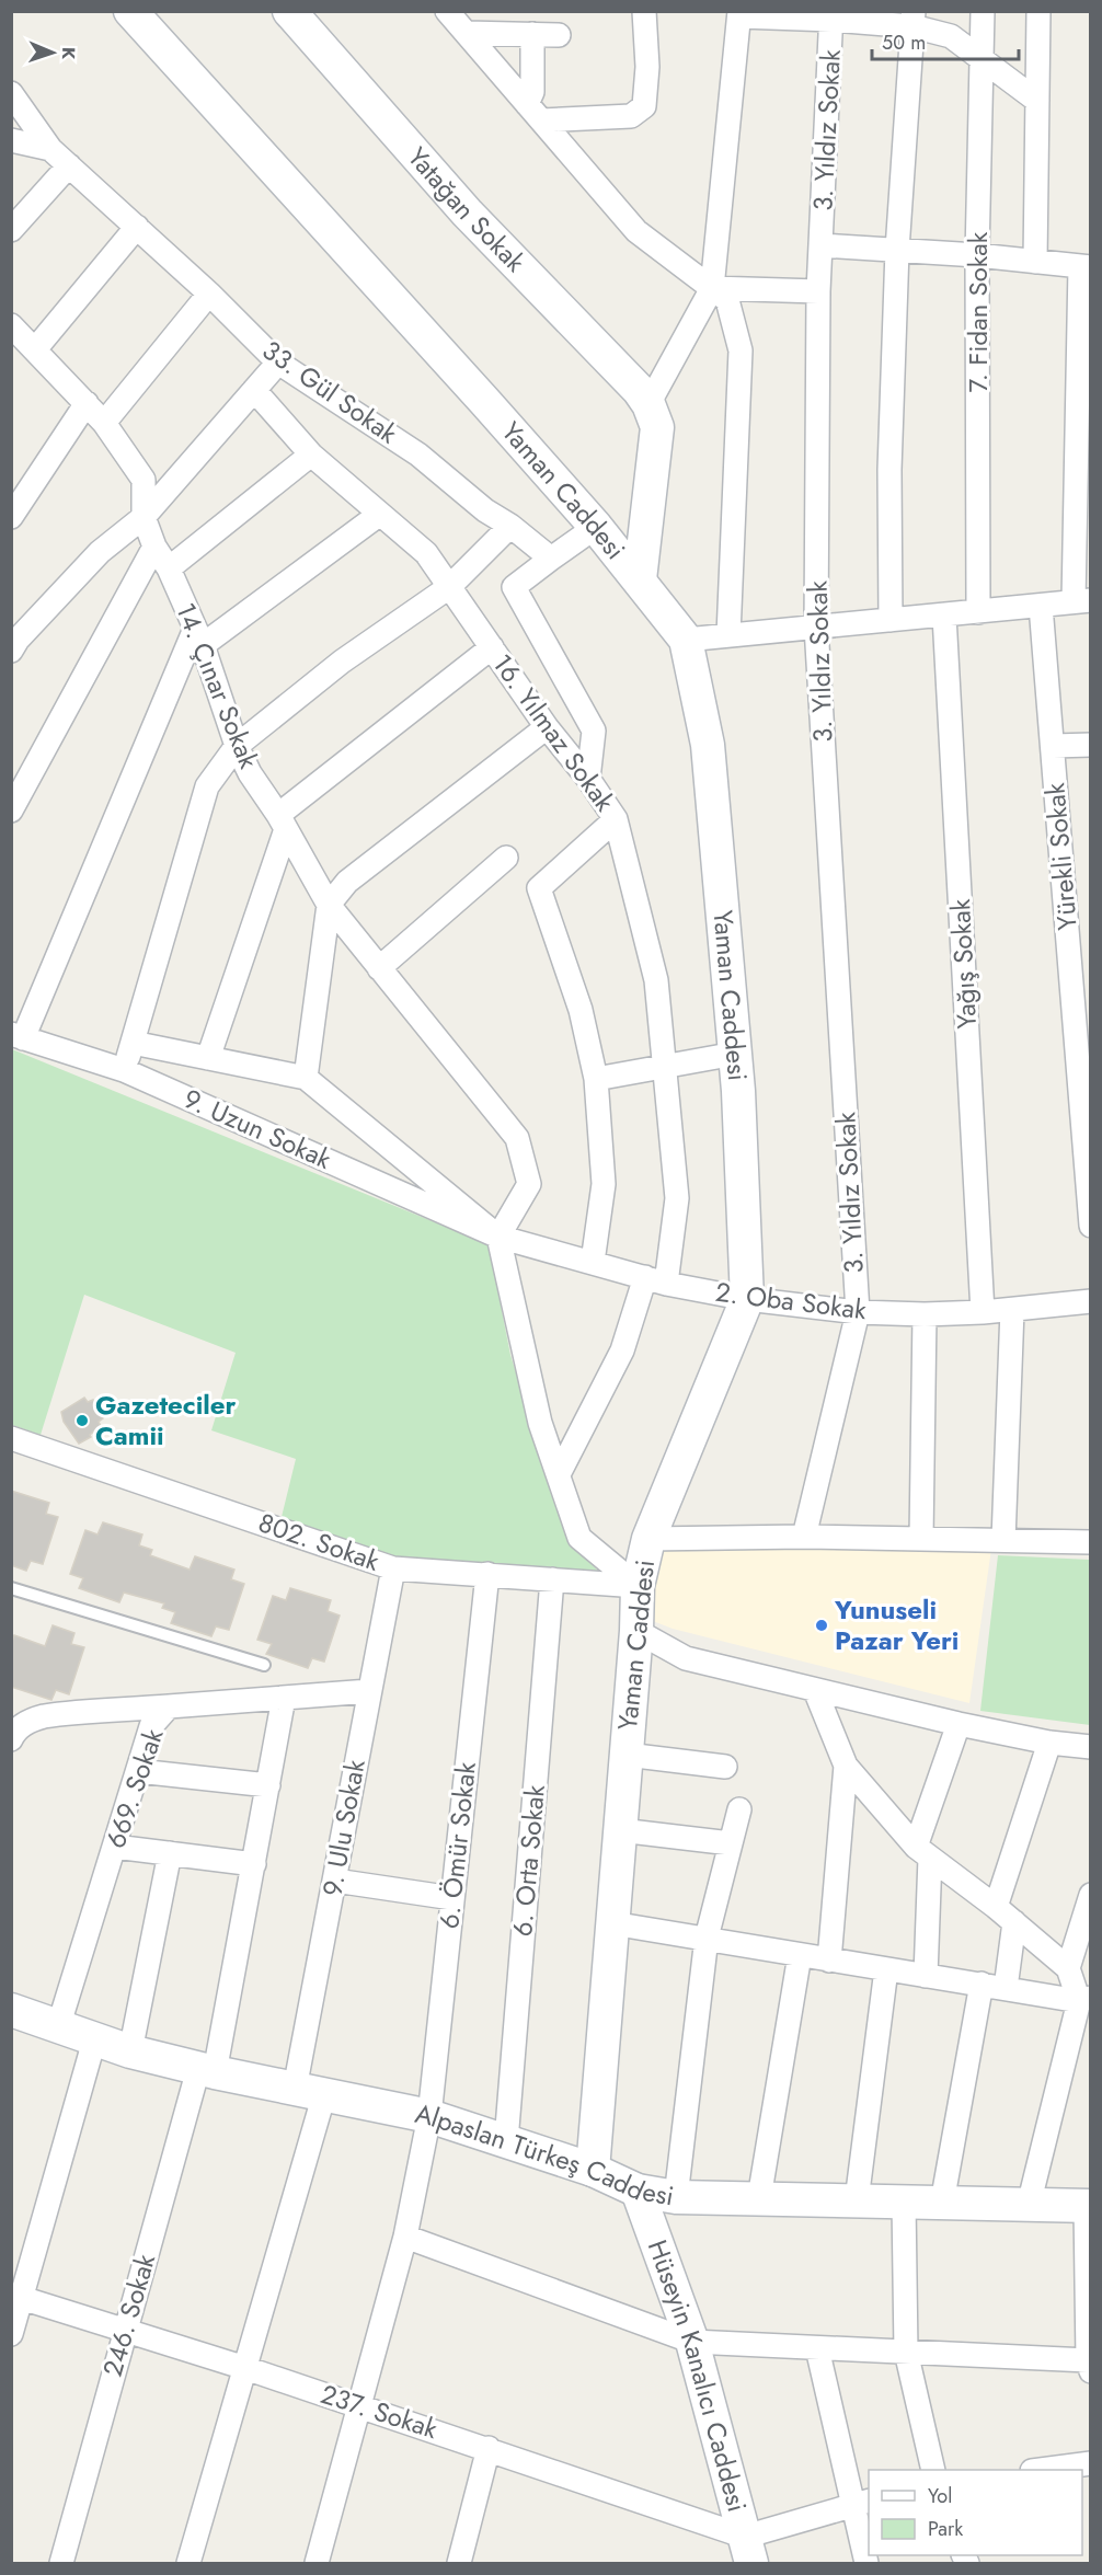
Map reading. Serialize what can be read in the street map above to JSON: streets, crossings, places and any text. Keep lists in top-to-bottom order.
{
  "streets": {
    "main road": [
      "Yatağan Sokak",
      "Yaman Caddesi",
      "Alpaslan Türkeş Caddesi",
      "Hüseyin Kanalıcı Caddesi"
    ],
    "street": [
      "3. Yıldız Sokak",
      "7. Fidan Sokak",
      "33. Gül Sokak",
      "14. Çınar Sokak",
      "16. Yılmaz Sokak",
      "Yürekli Sokak",
      "Yağış Sokak",
      "9. Uzun Sokak",
      "2. Oba Sokak",
      "802. Sokak",
      "669. Sokak",
      "9. Ulu Sokak",
      "6. Ömür Sokak",
      "6. Orta Sokak",
      "246. Sokak",
      "237. Sokak"
    ]
  },
  "crossings": [
    ["3. Yıldız Sokak", "2. Oba Sokak"],
    ["Yaman Caddesi", "2. Oba Sokak"],
    ["Yaman Caddesi", "802. Sokak"],
    ["Yaman Caddesi", "Alpaslan Türkeş Caddesi"],
    ["14. Çınar Sokak", "9. Uzun Sokak"],
    ["14. Çınar Sokak", "2. Oba Sokak"],
    ["16. Yılmaz Sokak", "2. Oba Sokak"],
    ["Yağış Sokak", "2. Oba Sokak"],
    ["9. Uzun Sokak", "2. Oba Sokak"],
    ["802. Sokak", "9. Ulu Sokak"],
    ["802. Sokak", "6. Ömür Sokak"],
    ["802. Sokak", "6. Orta Sokak"],
    ["669. Sokak", "9. Ulu Sokak"],
    ["669. Sokak", "Alpaslan Türkeş Caddesi"],
    ["669. Sokak", "246. Sokak"],
    ["9. Ulu Sokak", "Alpaslan Türkeş Caddesi"],
    ["9. Ulu Sokak", "237. Sokak"],
    ["6. Ömür Sokak", "Alpaslan Türkeş Caddesi"],
    ["6. Ömür Sokak", "237. Sokak"],
    ["6. Orta Sokak", "Alpaslan Türkeş Caddesi"],
    ["Alpaslan Türkeş Caddesi", "246. Sokak"],
    ["Alpaslan Türkeş Caddesi", "Hüseyin Kanalıcı Caddesi"],
    ["246. Sokak", "237. Sokak"],
    ["Hüseyin Kanalıcı Caddesi", "237. Sokak"]
  ],
  "places": ["Gazeteciler Camii", "Yunuseli Pazar Yeri"],
  "legend": ["Yol", "Park"],
  "scale_bar": "50 m",
  "north": "right"
}
